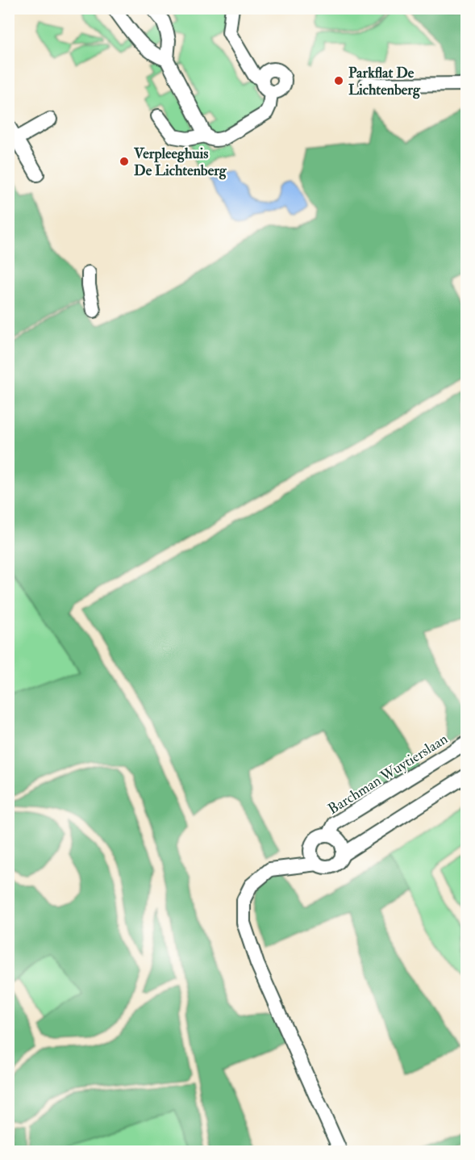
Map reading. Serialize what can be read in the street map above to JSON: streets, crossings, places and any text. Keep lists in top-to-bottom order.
{
  "streets": {
    "lane": ["Barchman Wuytierslaan"]
  },
  "places": ["Parkflat De Lichtenberg", "Verpleeghuis De Lichtenberg"]
}
